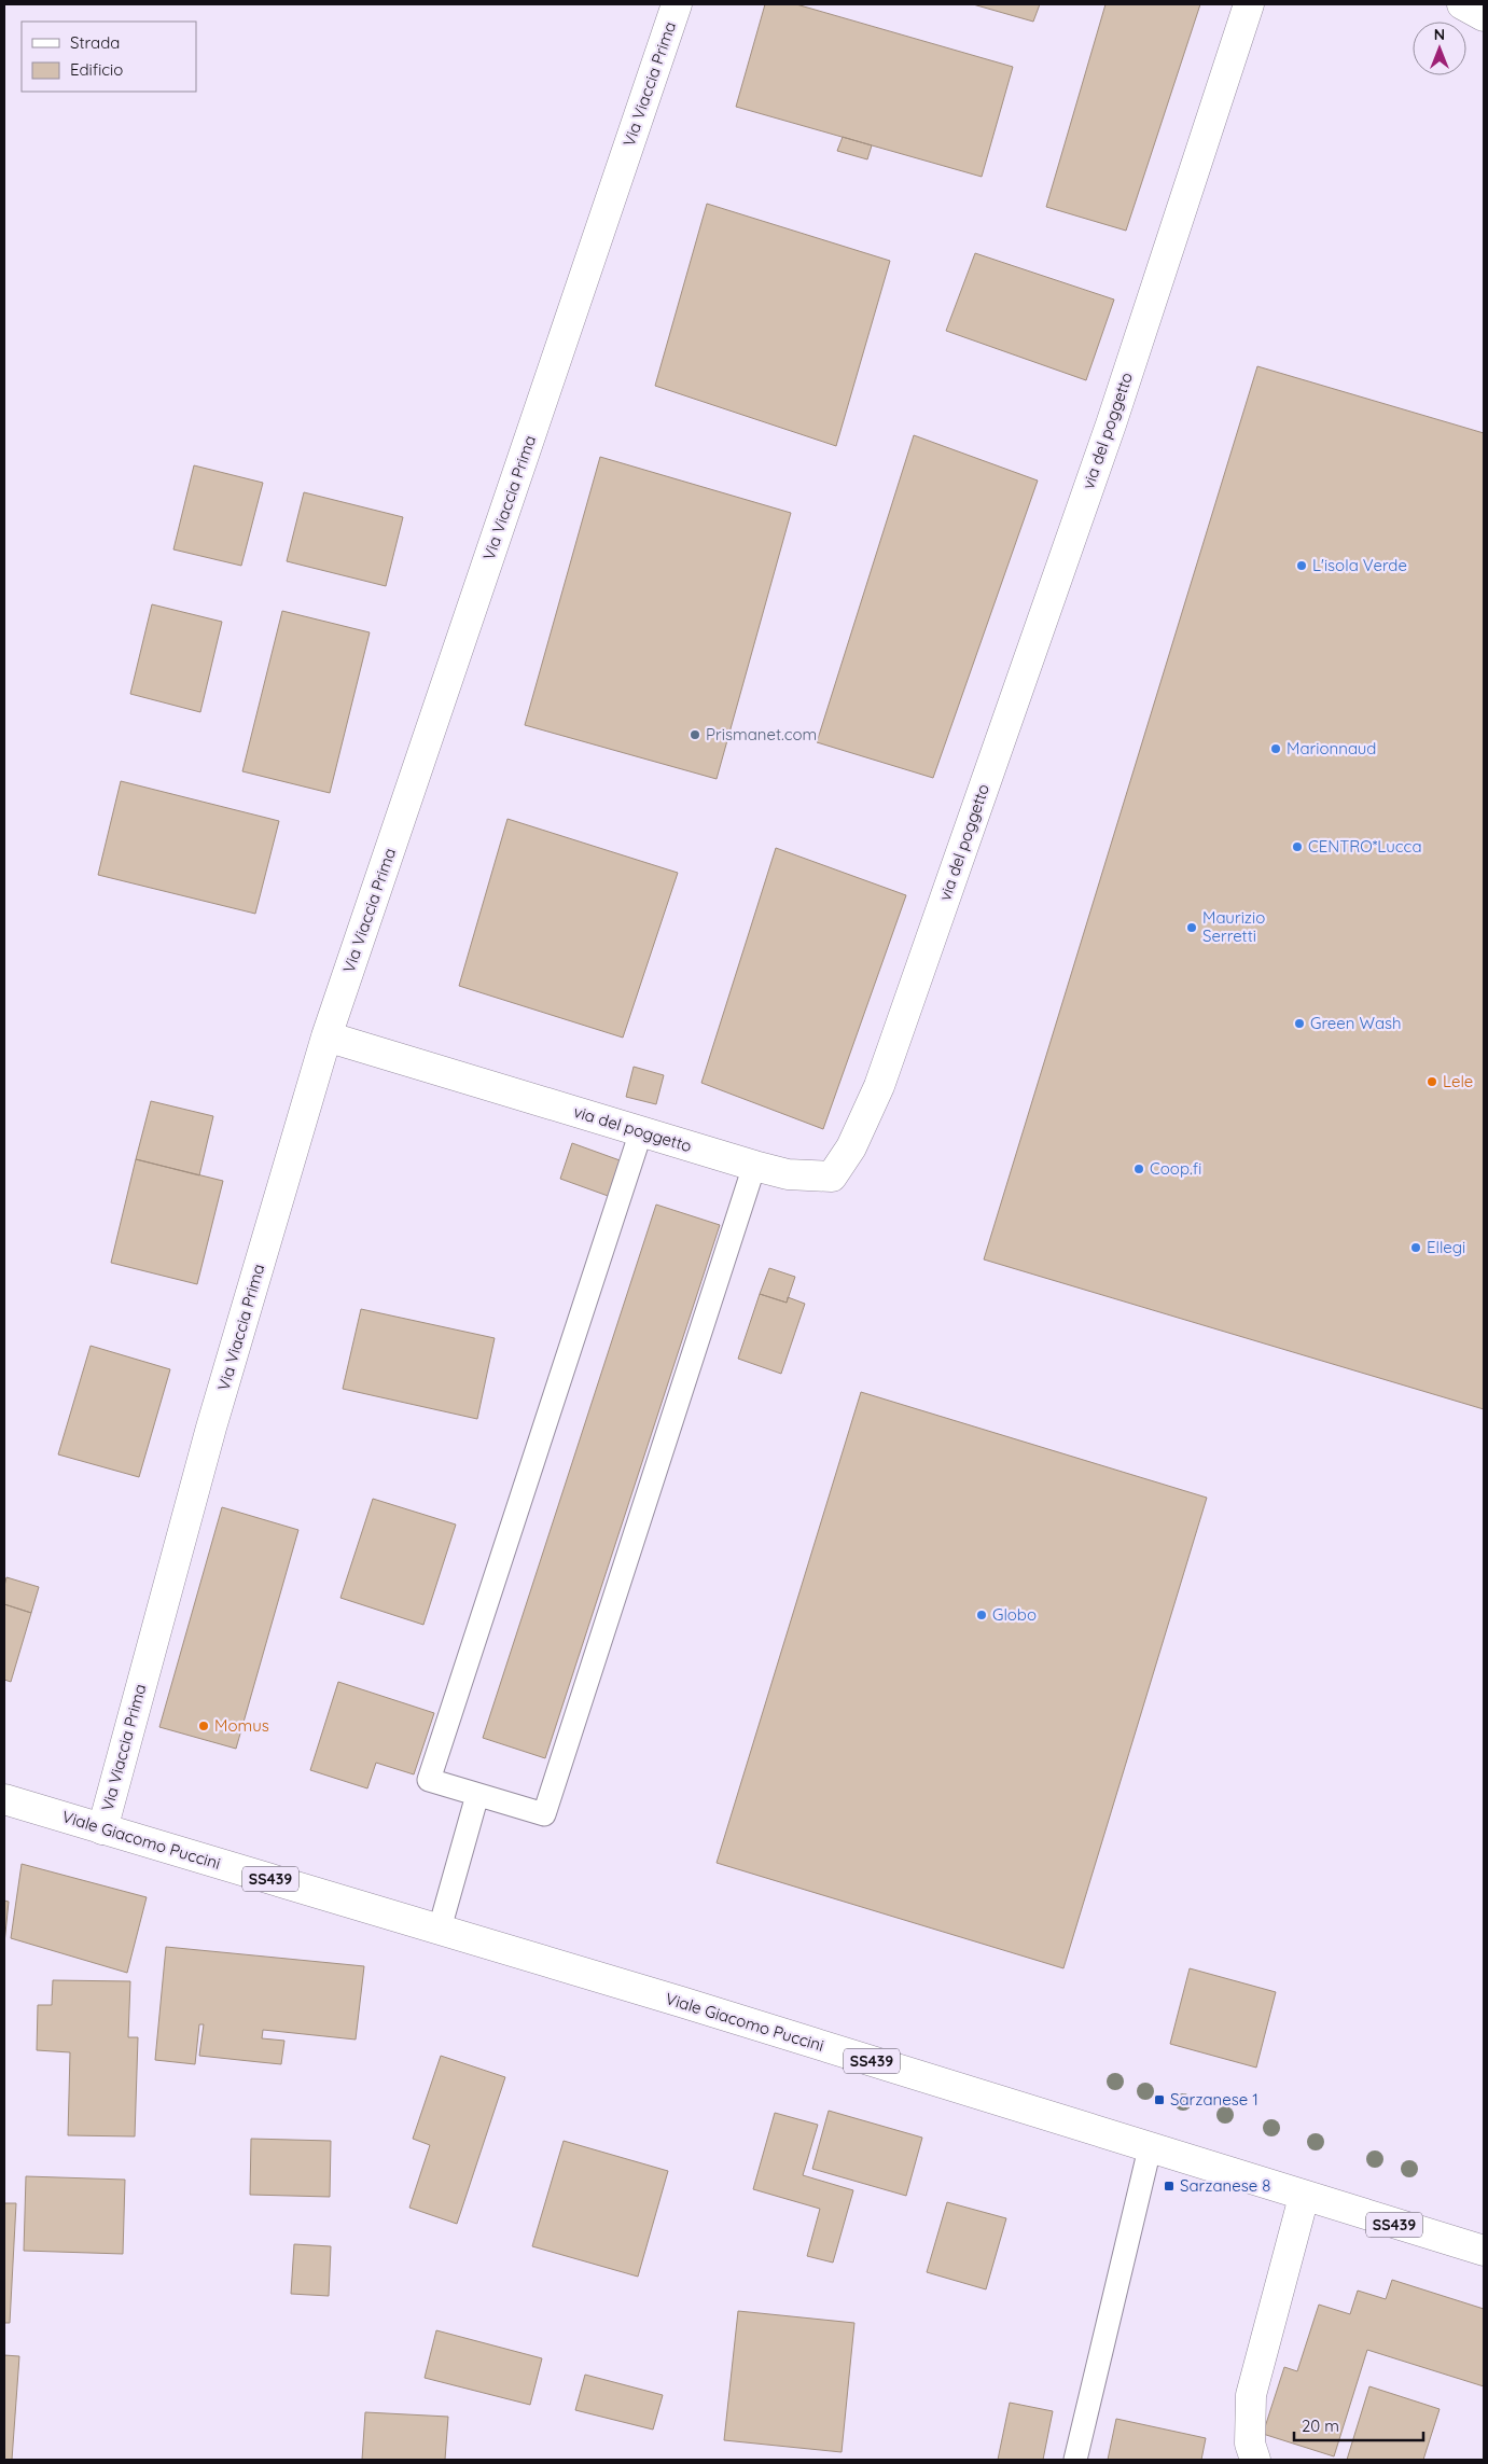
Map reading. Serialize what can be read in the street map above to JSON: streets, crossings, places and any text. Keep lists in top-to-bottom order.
{
  "streets": {
    "street": [
      "Via Viaccia Prima",
      "via del poggetto",
      "Viale Giacomo Puccini",
      "SS439"
    ]
  },
  "crossings": [
    ["Via Viaccia Prima", "via del poggetto"],
    ["Via Viaccia Prima", "Viale Giacomo Puccini"]
  ],
  "places": {
    "other": [
      "L'isola Verde",
      "Prismanet.com",
      "Marionnaud",
      "CENTRO*Lucca",
      "Maurizio Serretti",
      "Green Wash",
      "Lele",
      "Coop.fi",
      "Ellegi",
      "Globo",
      "Momus"
    ],
    "transit": ["Sarzanese 1", "Sarzanese 8"]
  },
  "legend": ["Strada", "Edificio"],
  "scale_bar": "20 m",
  "north": "top"
}
